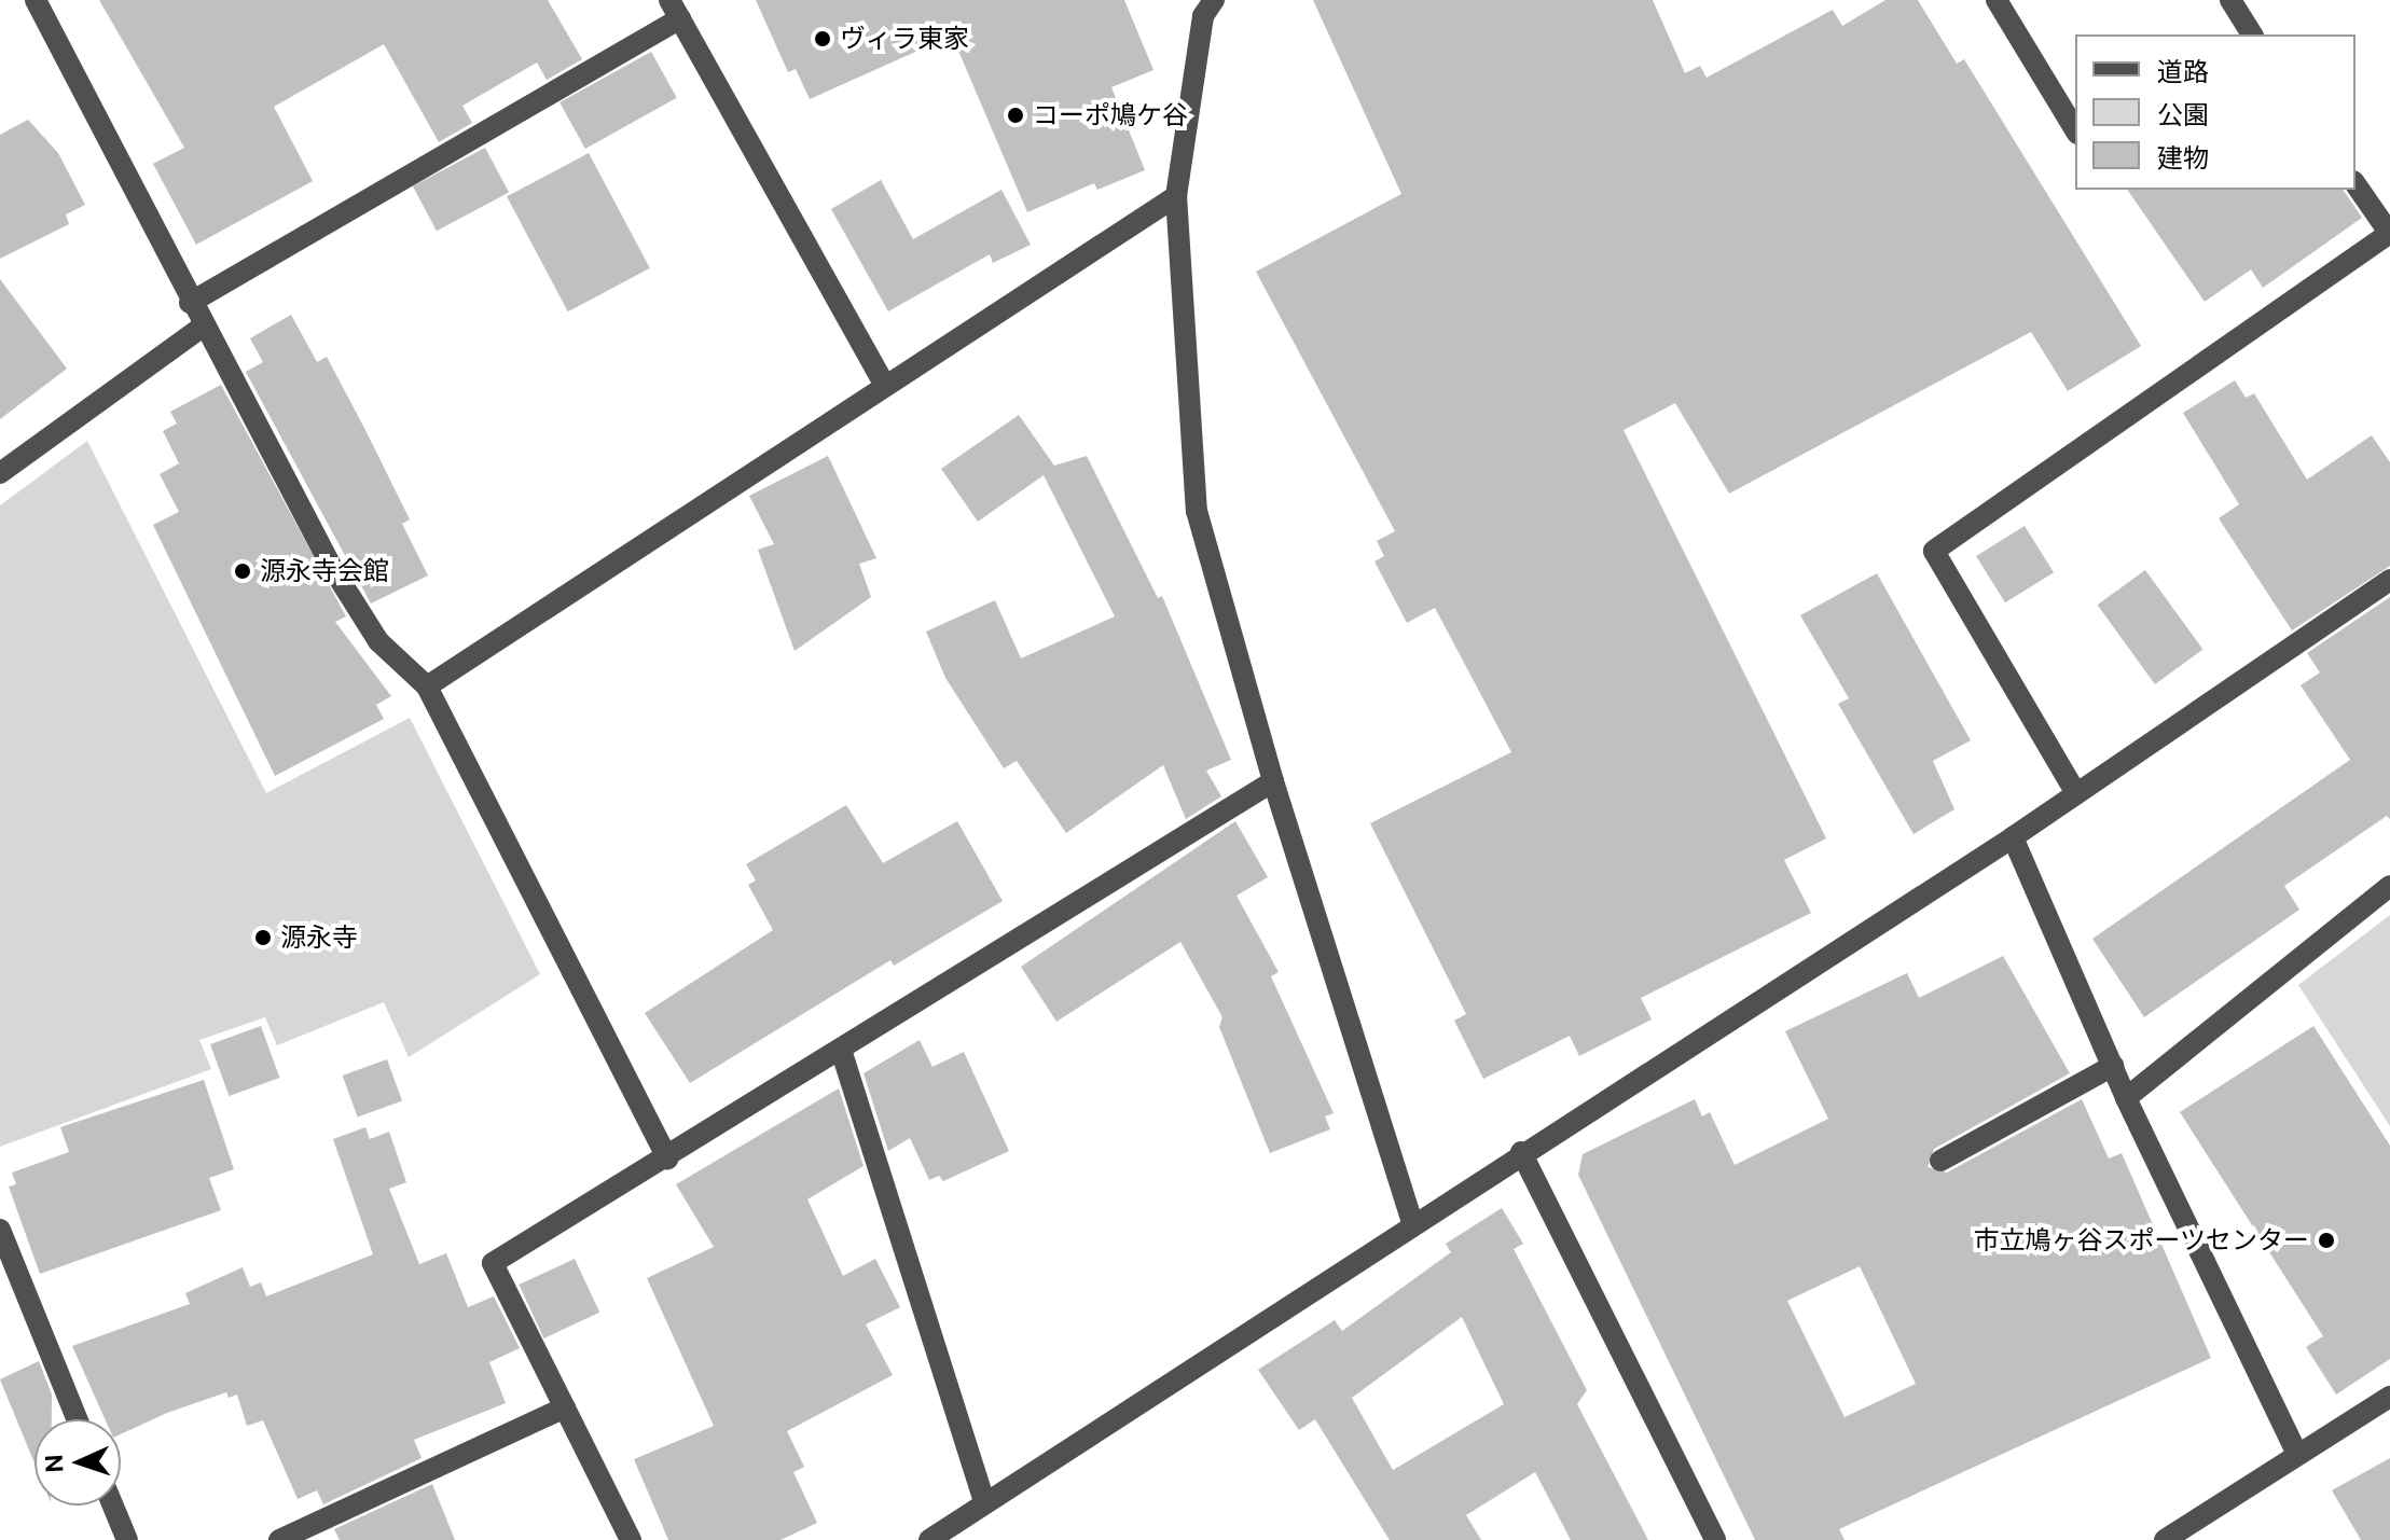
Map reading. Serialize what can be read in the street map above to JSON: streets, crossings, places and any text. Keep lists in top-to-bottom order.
{
  "places": [
    "ヴィラ東家",
    "コーポ鳩ケ谷",
    "源永寺会館",
    "源永寺",
    "市立鳩ヶ谷スポーツセンター"
  ],
  "legend": ["道路", "公園", "建物"],
  "north": "left"
}
